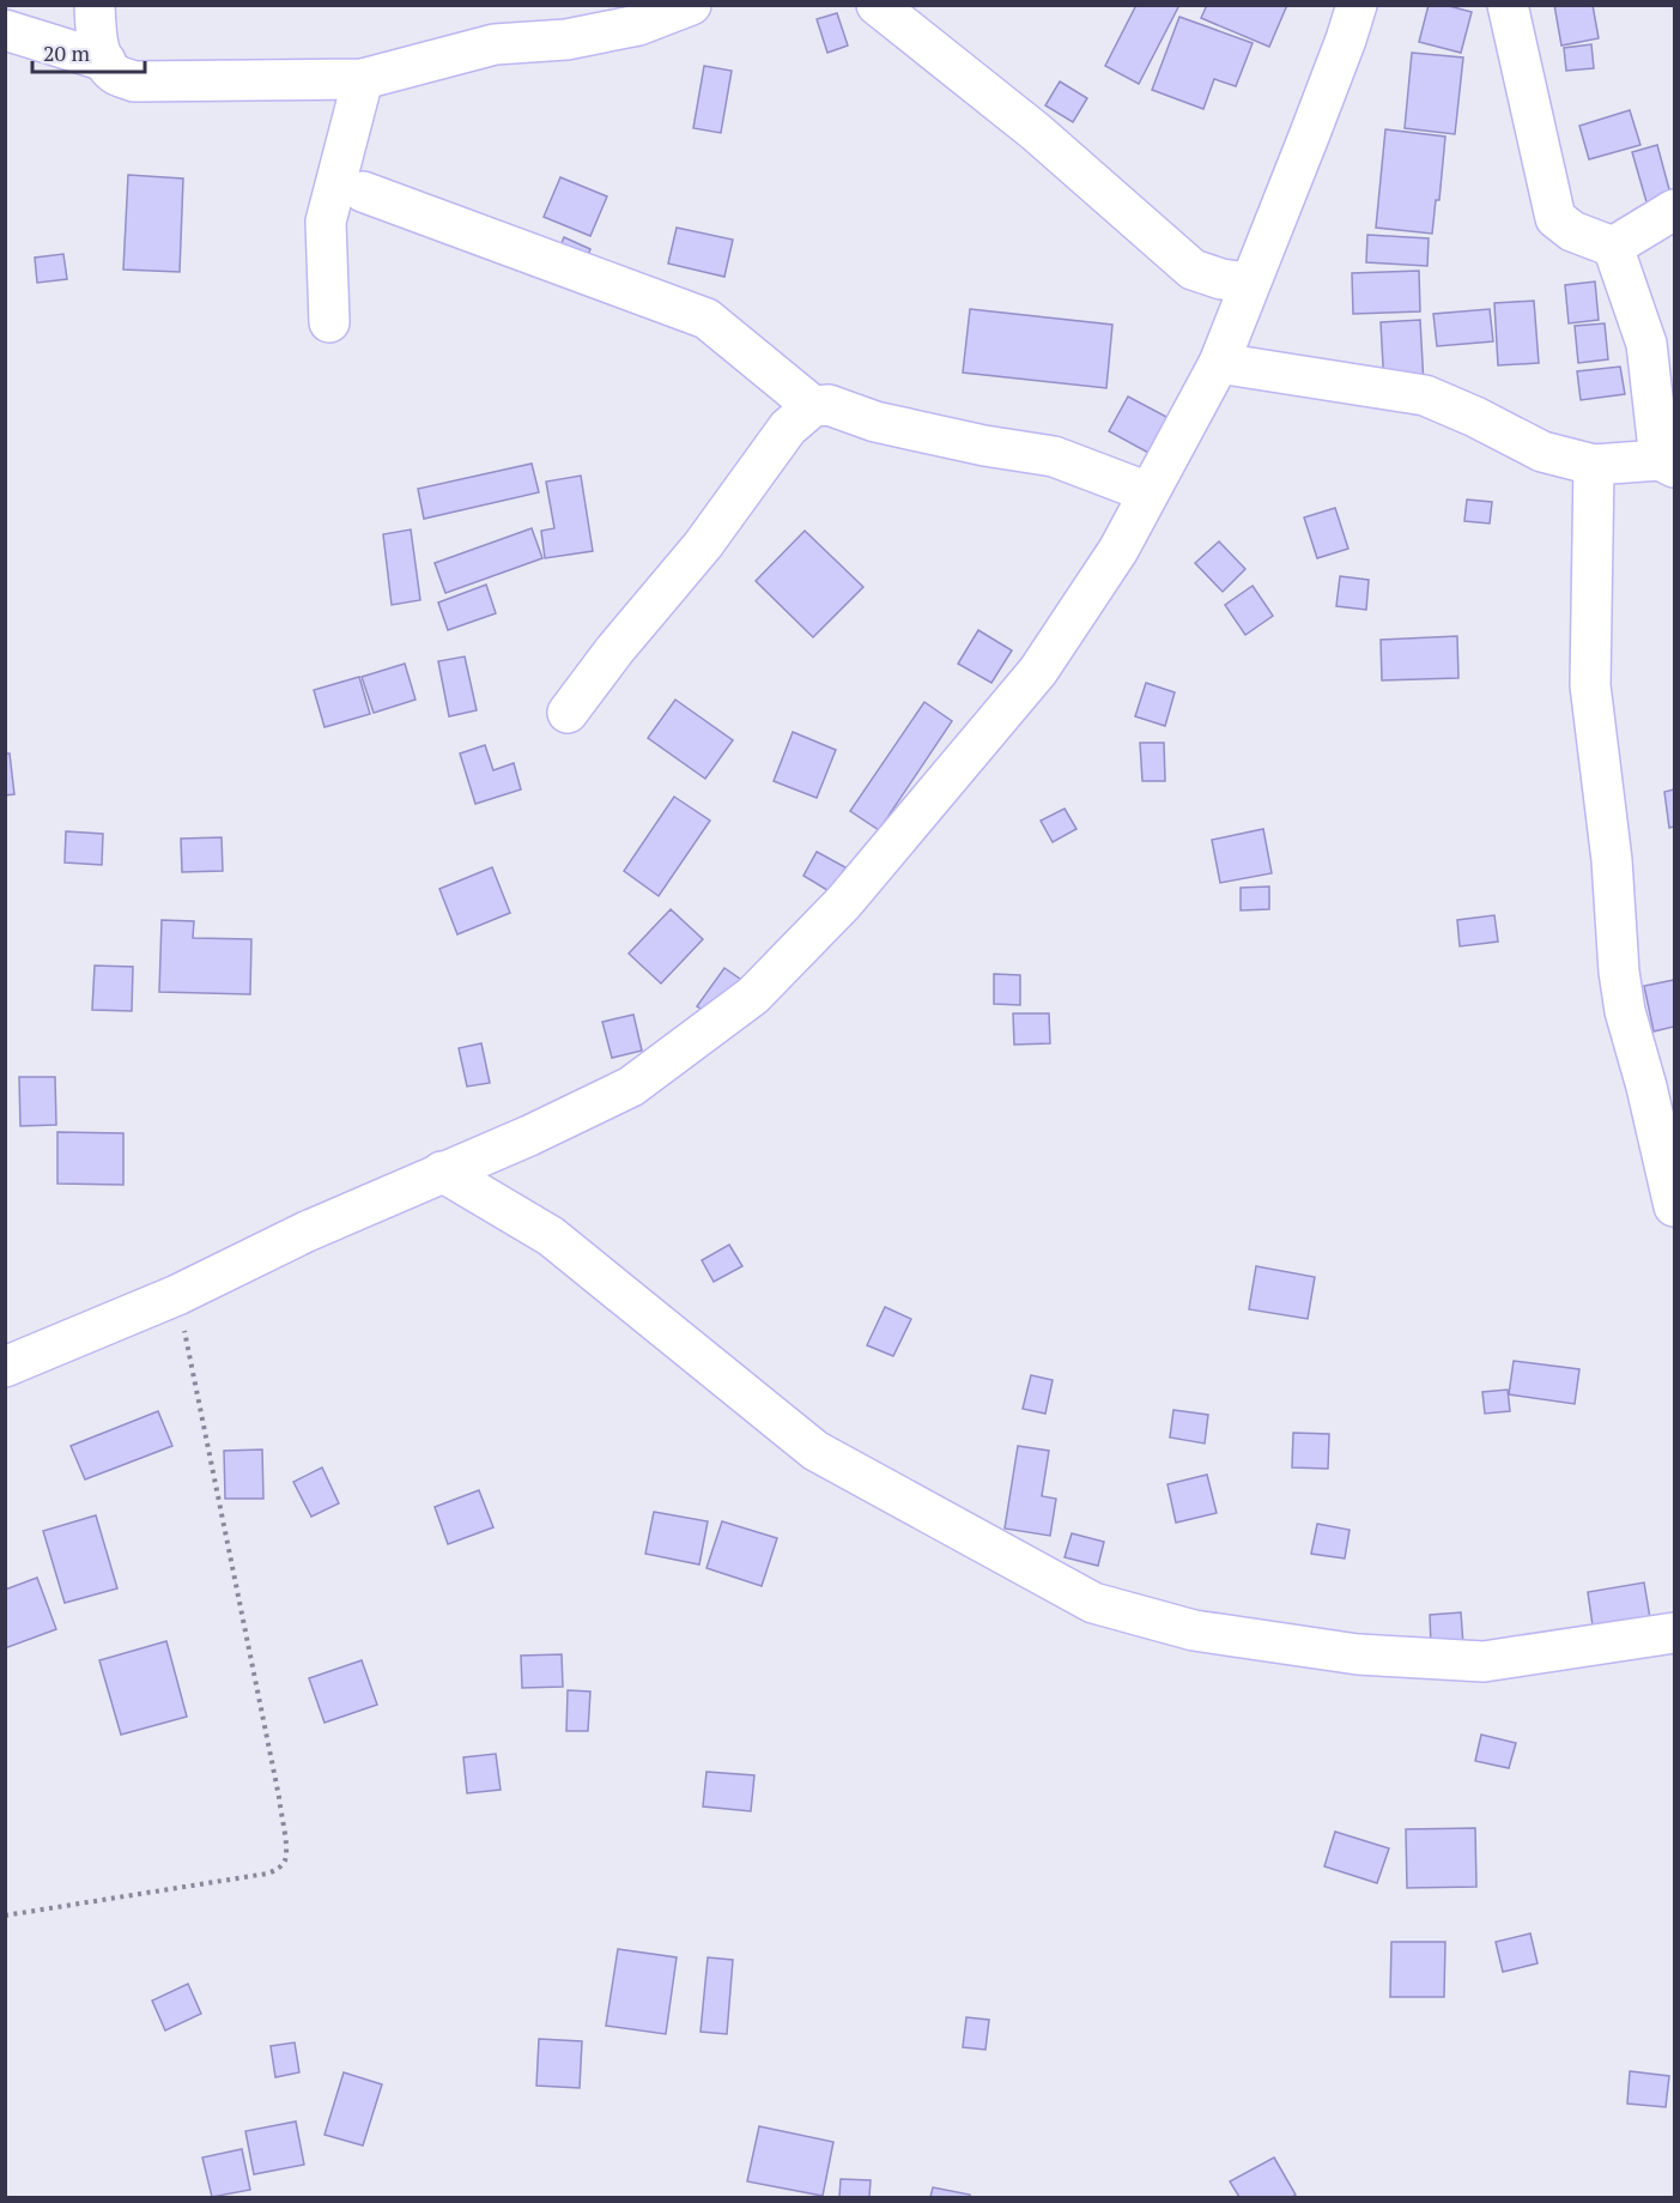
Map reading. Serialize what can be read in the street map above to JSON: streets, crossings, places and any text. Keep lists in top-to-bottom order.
{
  "scale_bar": "20 m"
}
